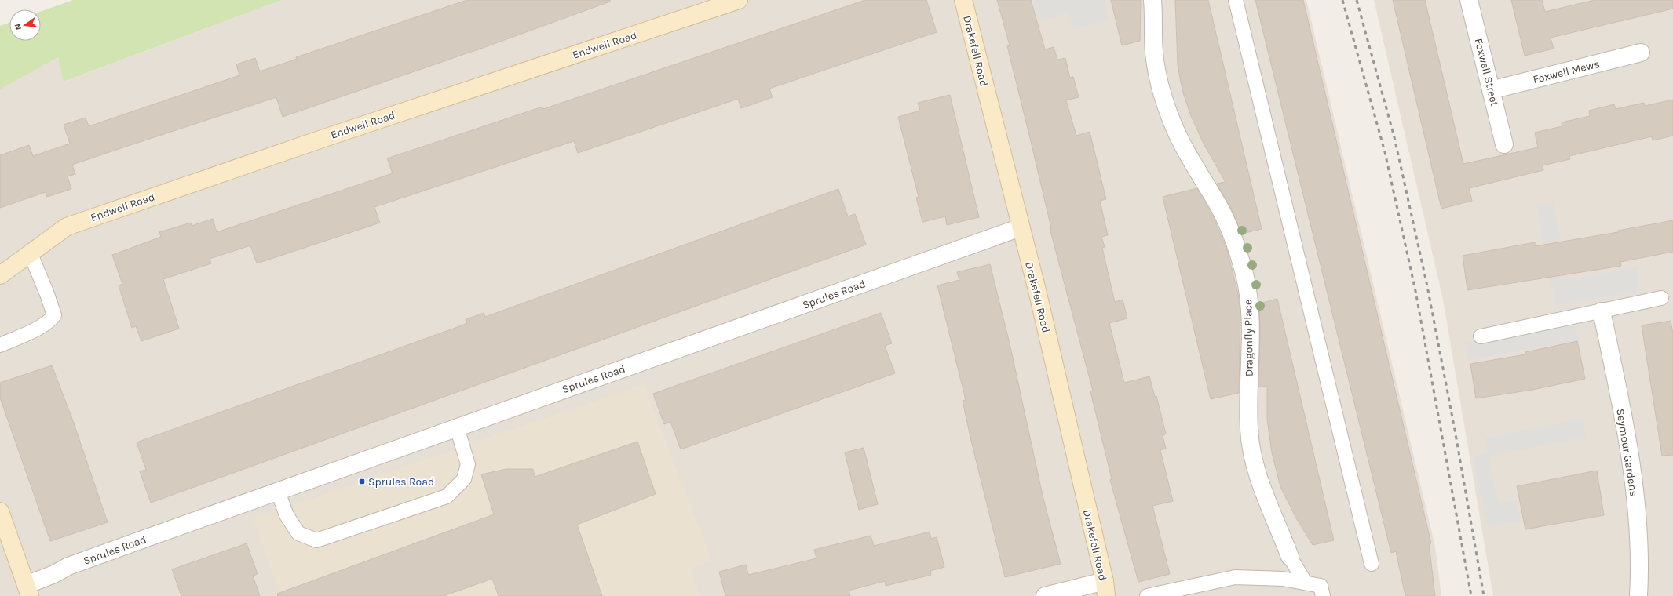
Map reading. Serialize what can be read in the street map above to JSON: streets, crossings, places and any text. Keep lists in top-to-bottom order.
{
  "streets": {
    "street": [
      "Endwell Road",
      "Drakefell Road",
      "Foxwell Mews",
      "Foxwell Street",
      "Sprules Road",
      "Dragonfly Place",
      "Seymour Gardens"
    ]
  },
  "crossings": [
    ["Drakefell Road", "Sprules Road"],
    ["Foxwell Mews", "Foxwell Street"]
  ],
  "places": {
    "transit": ["Sprules Road"]
  },
  "north": "left"
}
